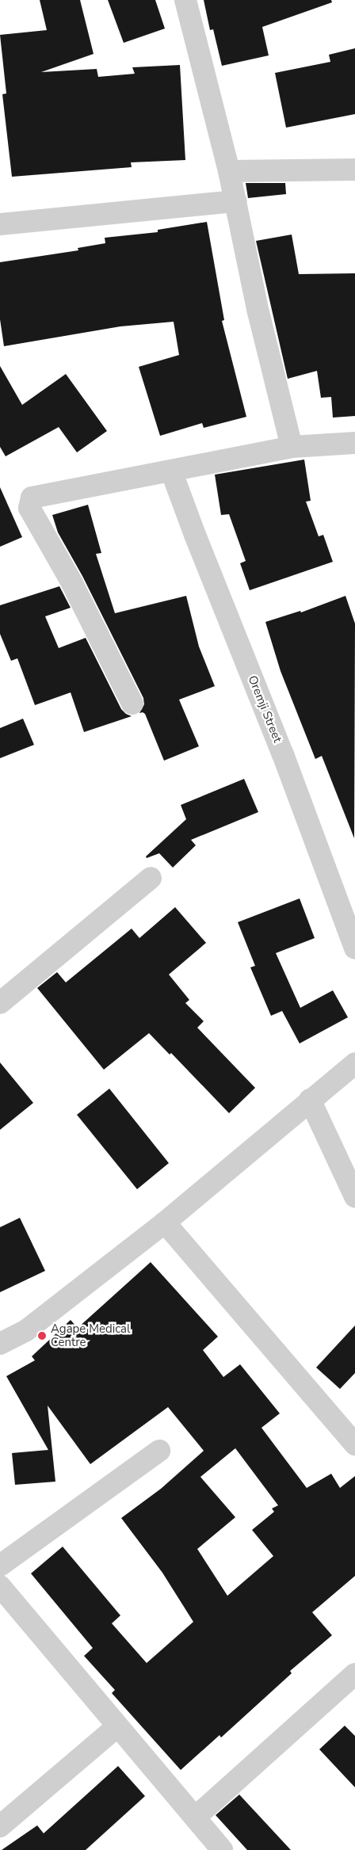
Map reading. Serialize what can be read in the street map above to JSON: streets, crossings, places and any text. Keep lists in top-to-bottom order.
{
  "streets": {
    "street": ["Oremji Street"]
  },
  "places": ["Agape Medical Centre"]
}
